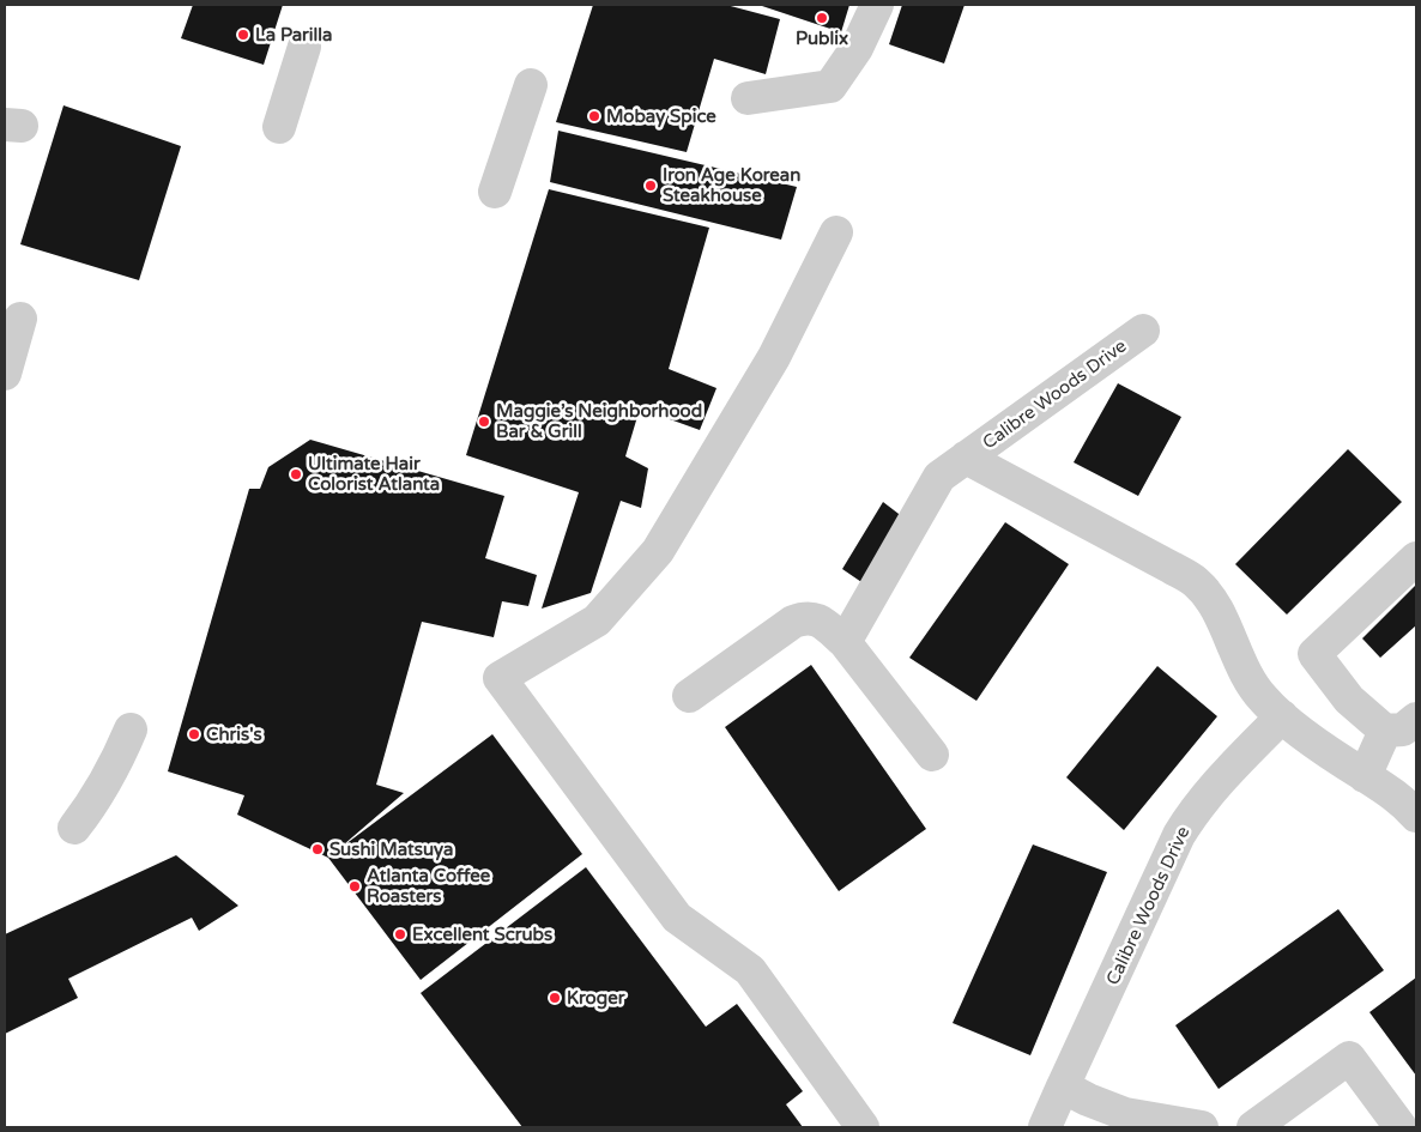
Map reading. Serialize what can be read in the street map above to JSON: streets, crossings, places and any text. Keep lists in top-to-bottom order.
{
  "streets": {
    "street": ["Calibre Woods Drive"]
  },
  "places": [
    "Publix",
    "La Parilla",
    "Mobay Spice",
    "Iron Age Korean Steakhouse",
    "Maggie’s Neighborhood Bar & Grill",
    "Ultimate Hair Colorist Atlanta",
    "Chris's",
    "Sushi Matsuya",
    "Atlanta Coffee Roasters",
    "Excellent Scrubs",
    "Kroger"
  ]
}
